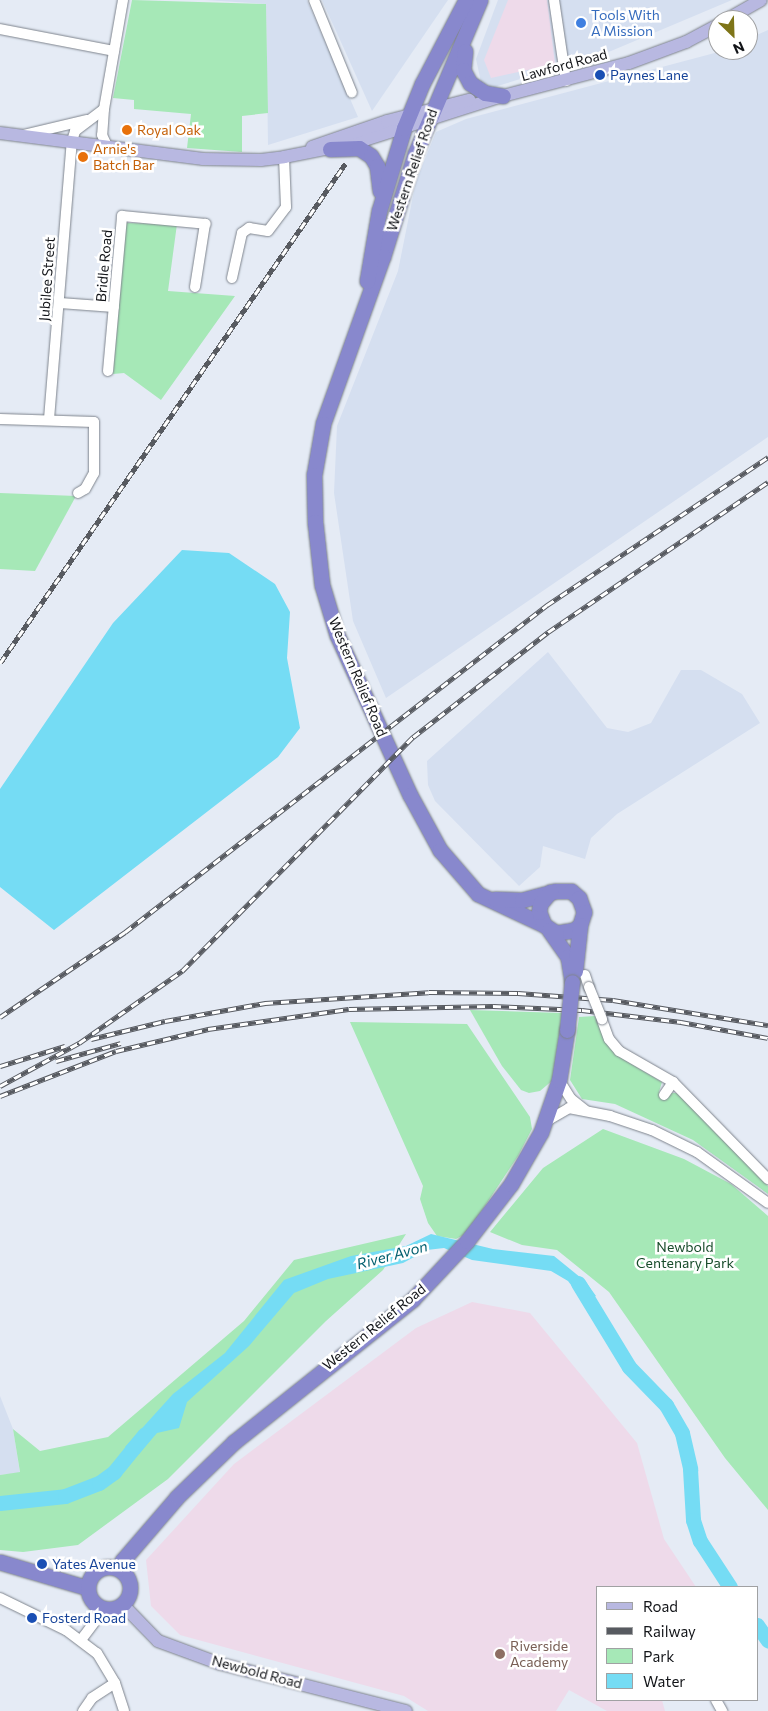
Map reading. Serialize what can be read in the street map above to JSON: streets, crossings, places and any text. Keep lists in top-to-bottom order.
{
  "streets": {
    "highway": ["Western Relief Road"],
    "main road": ["Lawford Road", "Newbold Road"],
    "street": ["Bridle Road", "Jubilee Street"]
  },
  "crossings": [
    ["Lawford Road", "Western Relief Road"],
    ["Lawford Road", "Jubilee Street"],
    ["Western Relief Road", "Newbold Road"]
  ],
  "water": ["River Avon"],
  "parks": ["Newbold Centenary Park"],
  "places": [
    "Tools With A Mission",
    "Paynes Lane",
    "Royal Oak",
    "Arnie's Batch Bar",
    "Yates Avenue",
    "Fosterd Road",
    "Riverside Academy"
  ],
  "legend": [
    "Road",
    "Railway",
    "Park",
    "Water"
  ],
  "north": "bottom right"
}
